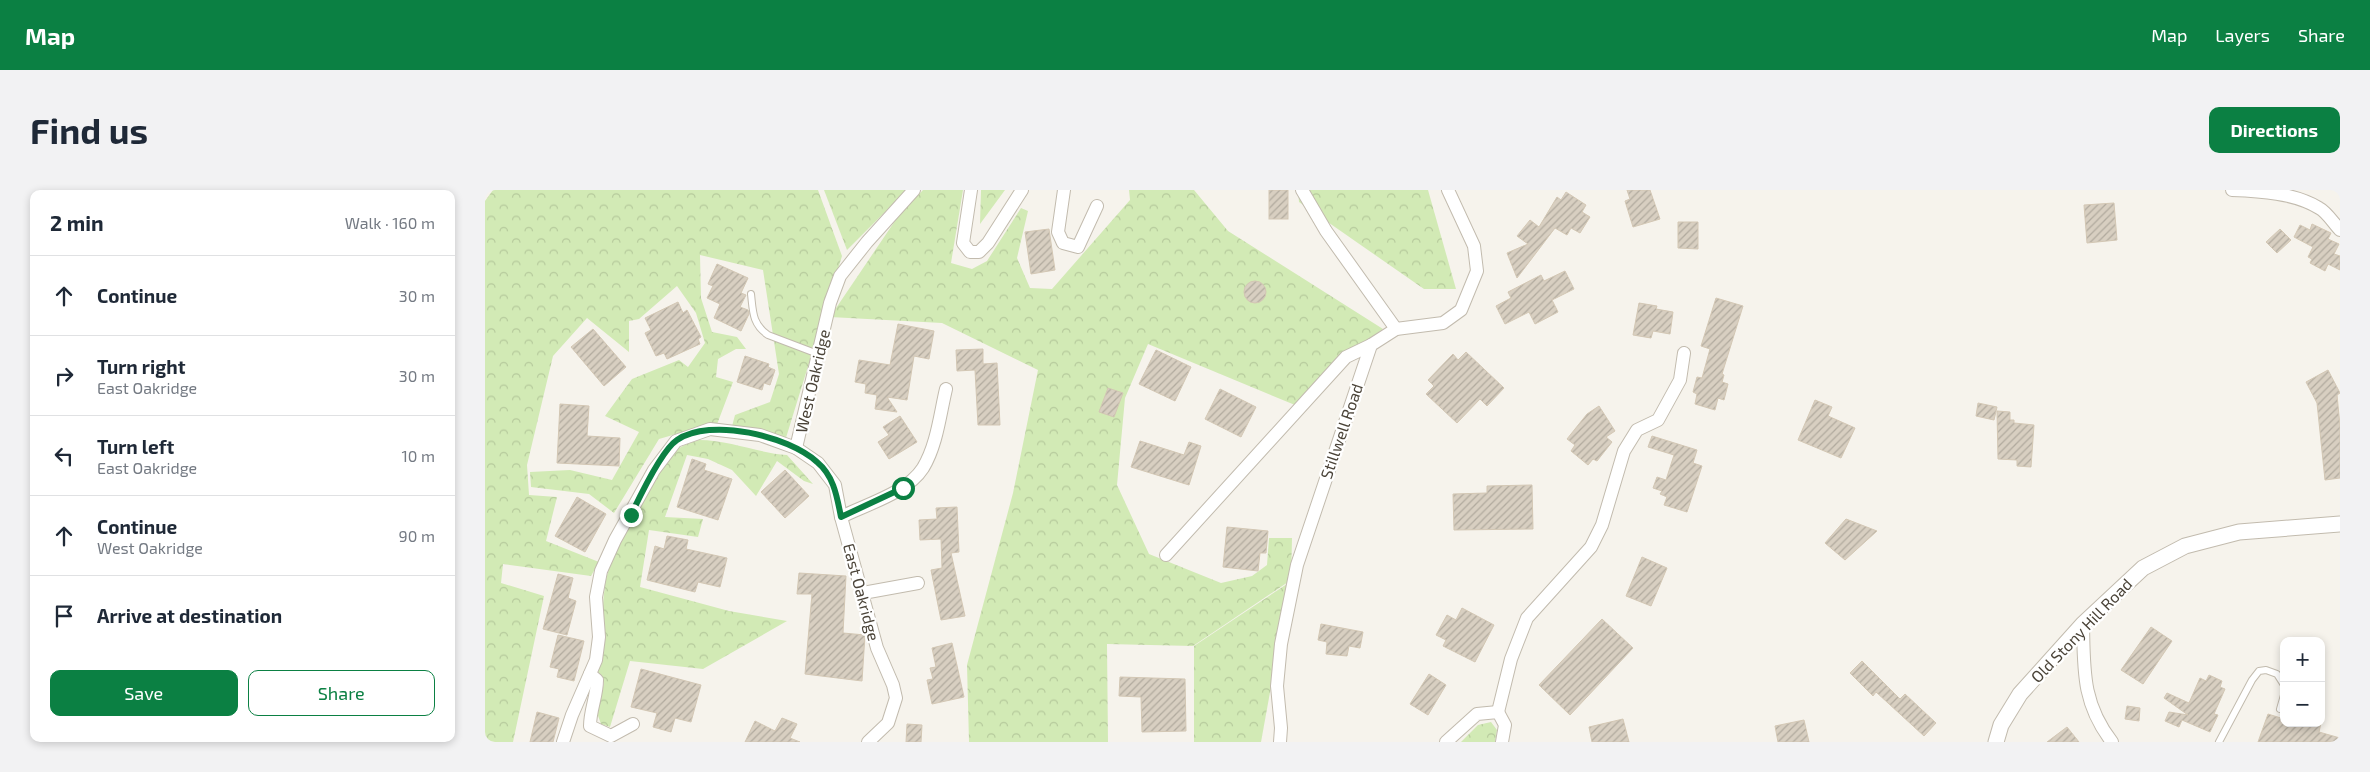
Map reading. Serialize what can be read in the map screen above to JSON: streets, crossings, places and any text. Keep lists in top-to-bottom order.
{
  "streets": {
    "street": [
      "West Oakridge",
      "Stillwell Road",
      "East Oakridge",
      "Old Stony Hill Road"
    ]
  },
  "crossings": [
    ["West Oakridge", "East Oakridge"]
  ],
  "page": {
    "header": "Map",
    "nav": ["Map", "Layers", "Share"],
    "buttons": [
      "Directions",
      ["Save", "Share"]
    ],
    "title": "Find us",
    "heading": ["2 min", "Walk · 160 m"],
    "list": [
      ["Continue", "30 m"],
      ["Turn right", "East Oakridge", "30 m"],
      ["Turn left", "East Oakridge", "10 m"],
      ["Continue", "West Oakridge", "90 m"],
      "Arrive at destination"
    ],
    "map_buttons": ["+", "−"]
  }
}
